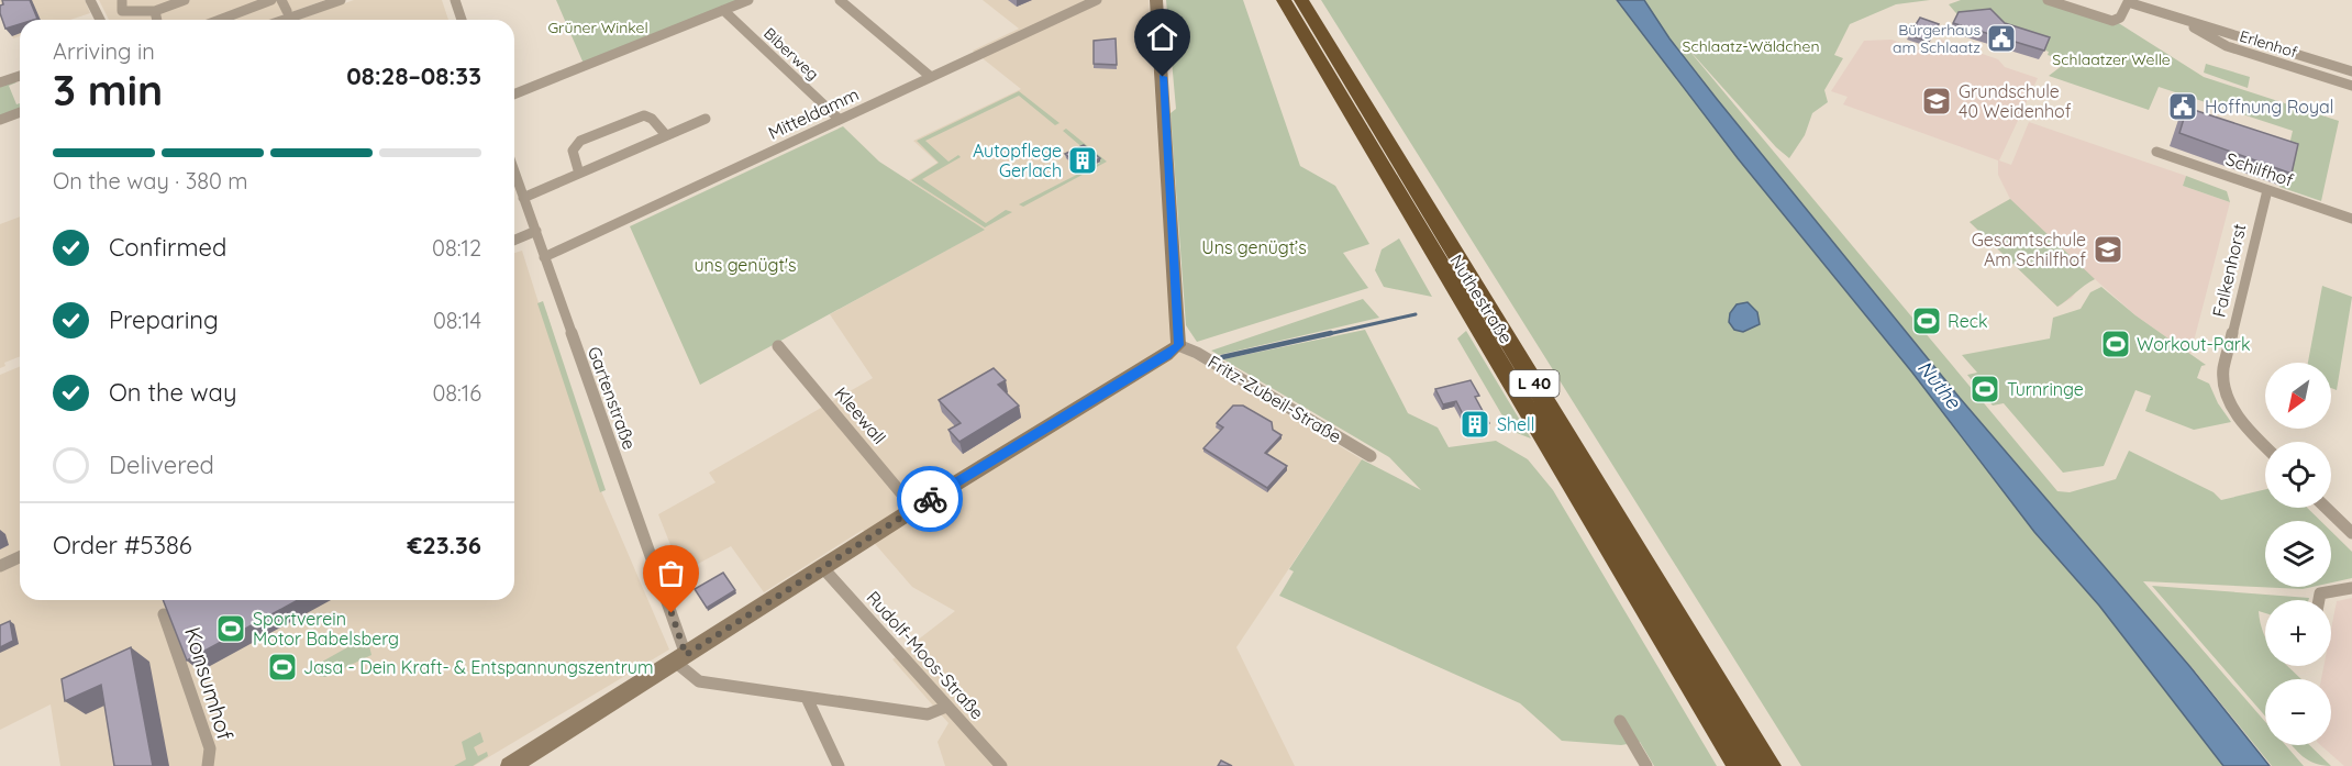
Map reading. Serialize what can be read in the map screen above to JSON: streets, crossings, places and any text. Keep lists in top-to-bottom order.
{
  "streets": {
    "highway": ["Nuthestraße", "L 40"],
    "street": [
      "Erlenhof",
      "Biberweg",
      "Mitteldamm",
      "Schilfhof",
      "Falkenhorst",
      "Gartenstraße",
      "Fritz-Zubeil-Straße",
      "Kleewall",
      "Rudolf-Moos-Straße",
      "Konsumhof"
    ]
  },
  "crossings": [
    ["Biberweg", "Mitteldamm"],
    ["Mitteldamm", "Gartenstraße"],
    ["Schilfhof", "Falkenhorst"]
  ],
  "water": ["Nuthe"],
  "parks": [
    "Grüner Winkel",
    "Schlaatz-Wäldchen",
    "Schlaatzer Welle",
    "Uns genügt’s",
    "uns genügt's"
  ],
  "places": {
    "public building": ["Bürgerhaus am Schlaatz", "Hoffnung Royal"],
    "school or university": ["Grundschule 40 Weidenhof", "Gesamtschule Am Schilfhof"],
    "building": ["Autopflege Gerlach", "Shell"],
    "sports": [
      "Reck",
      "Workout-Park",
      "Turnringe",
      "Sportverein Motor Babelsberg",
      "Jasa - Dein Kraft- & Entspannungszentrum"
    ]
  },
  "north": "bottom left",
  "page": {
    "heading": ["3 min", "Arriving in", "08:28–08:33"],
    "panel": ["Order #5386", "€23.36"],
    "bar": "On the way · 380 m",
    "list": [
      ["Confirmed", "08:12"],
      ["Preparing", "08:14"],
      ["On the way", "08:16"],
      "Delivered"
    ],
    "map_buttons": ["+", "−"]
  }
}
